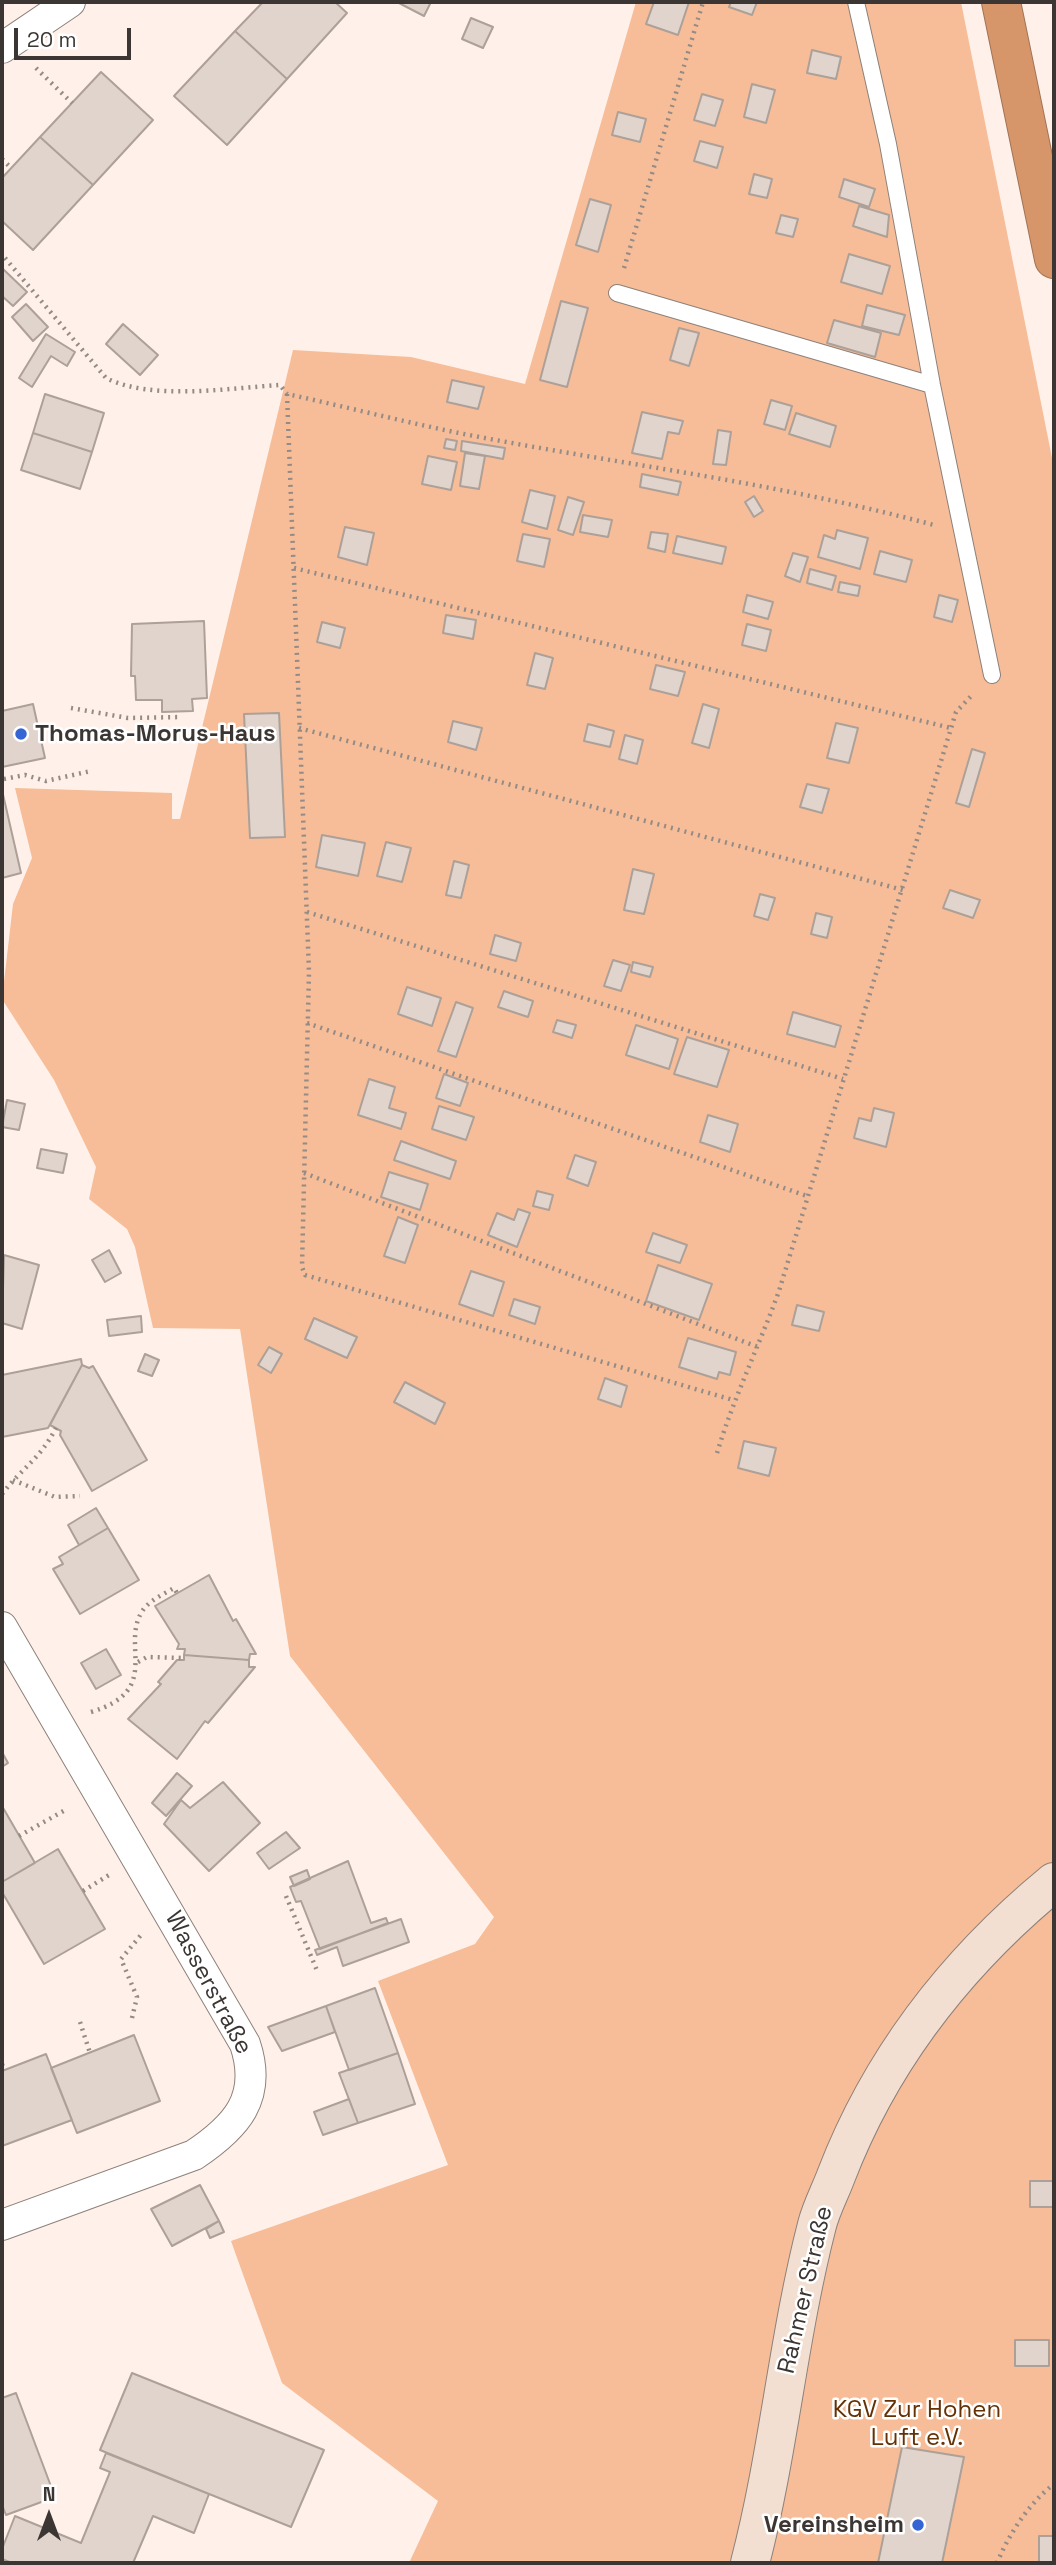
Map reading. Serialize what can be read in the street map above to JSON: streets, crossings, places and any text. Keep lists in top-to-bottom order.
{
  "streets": {
    "main road": ["Rahmer Straße"],
    "street": ["Wasserstraße"]
  },
  "parks": ["KGV Zur Hohen Luft e.V."],
  "places": ["Thomas-Morus-Haus", "Vereinsheim"],
  "scale_bar": "20 m",
  "north": "top"
}
